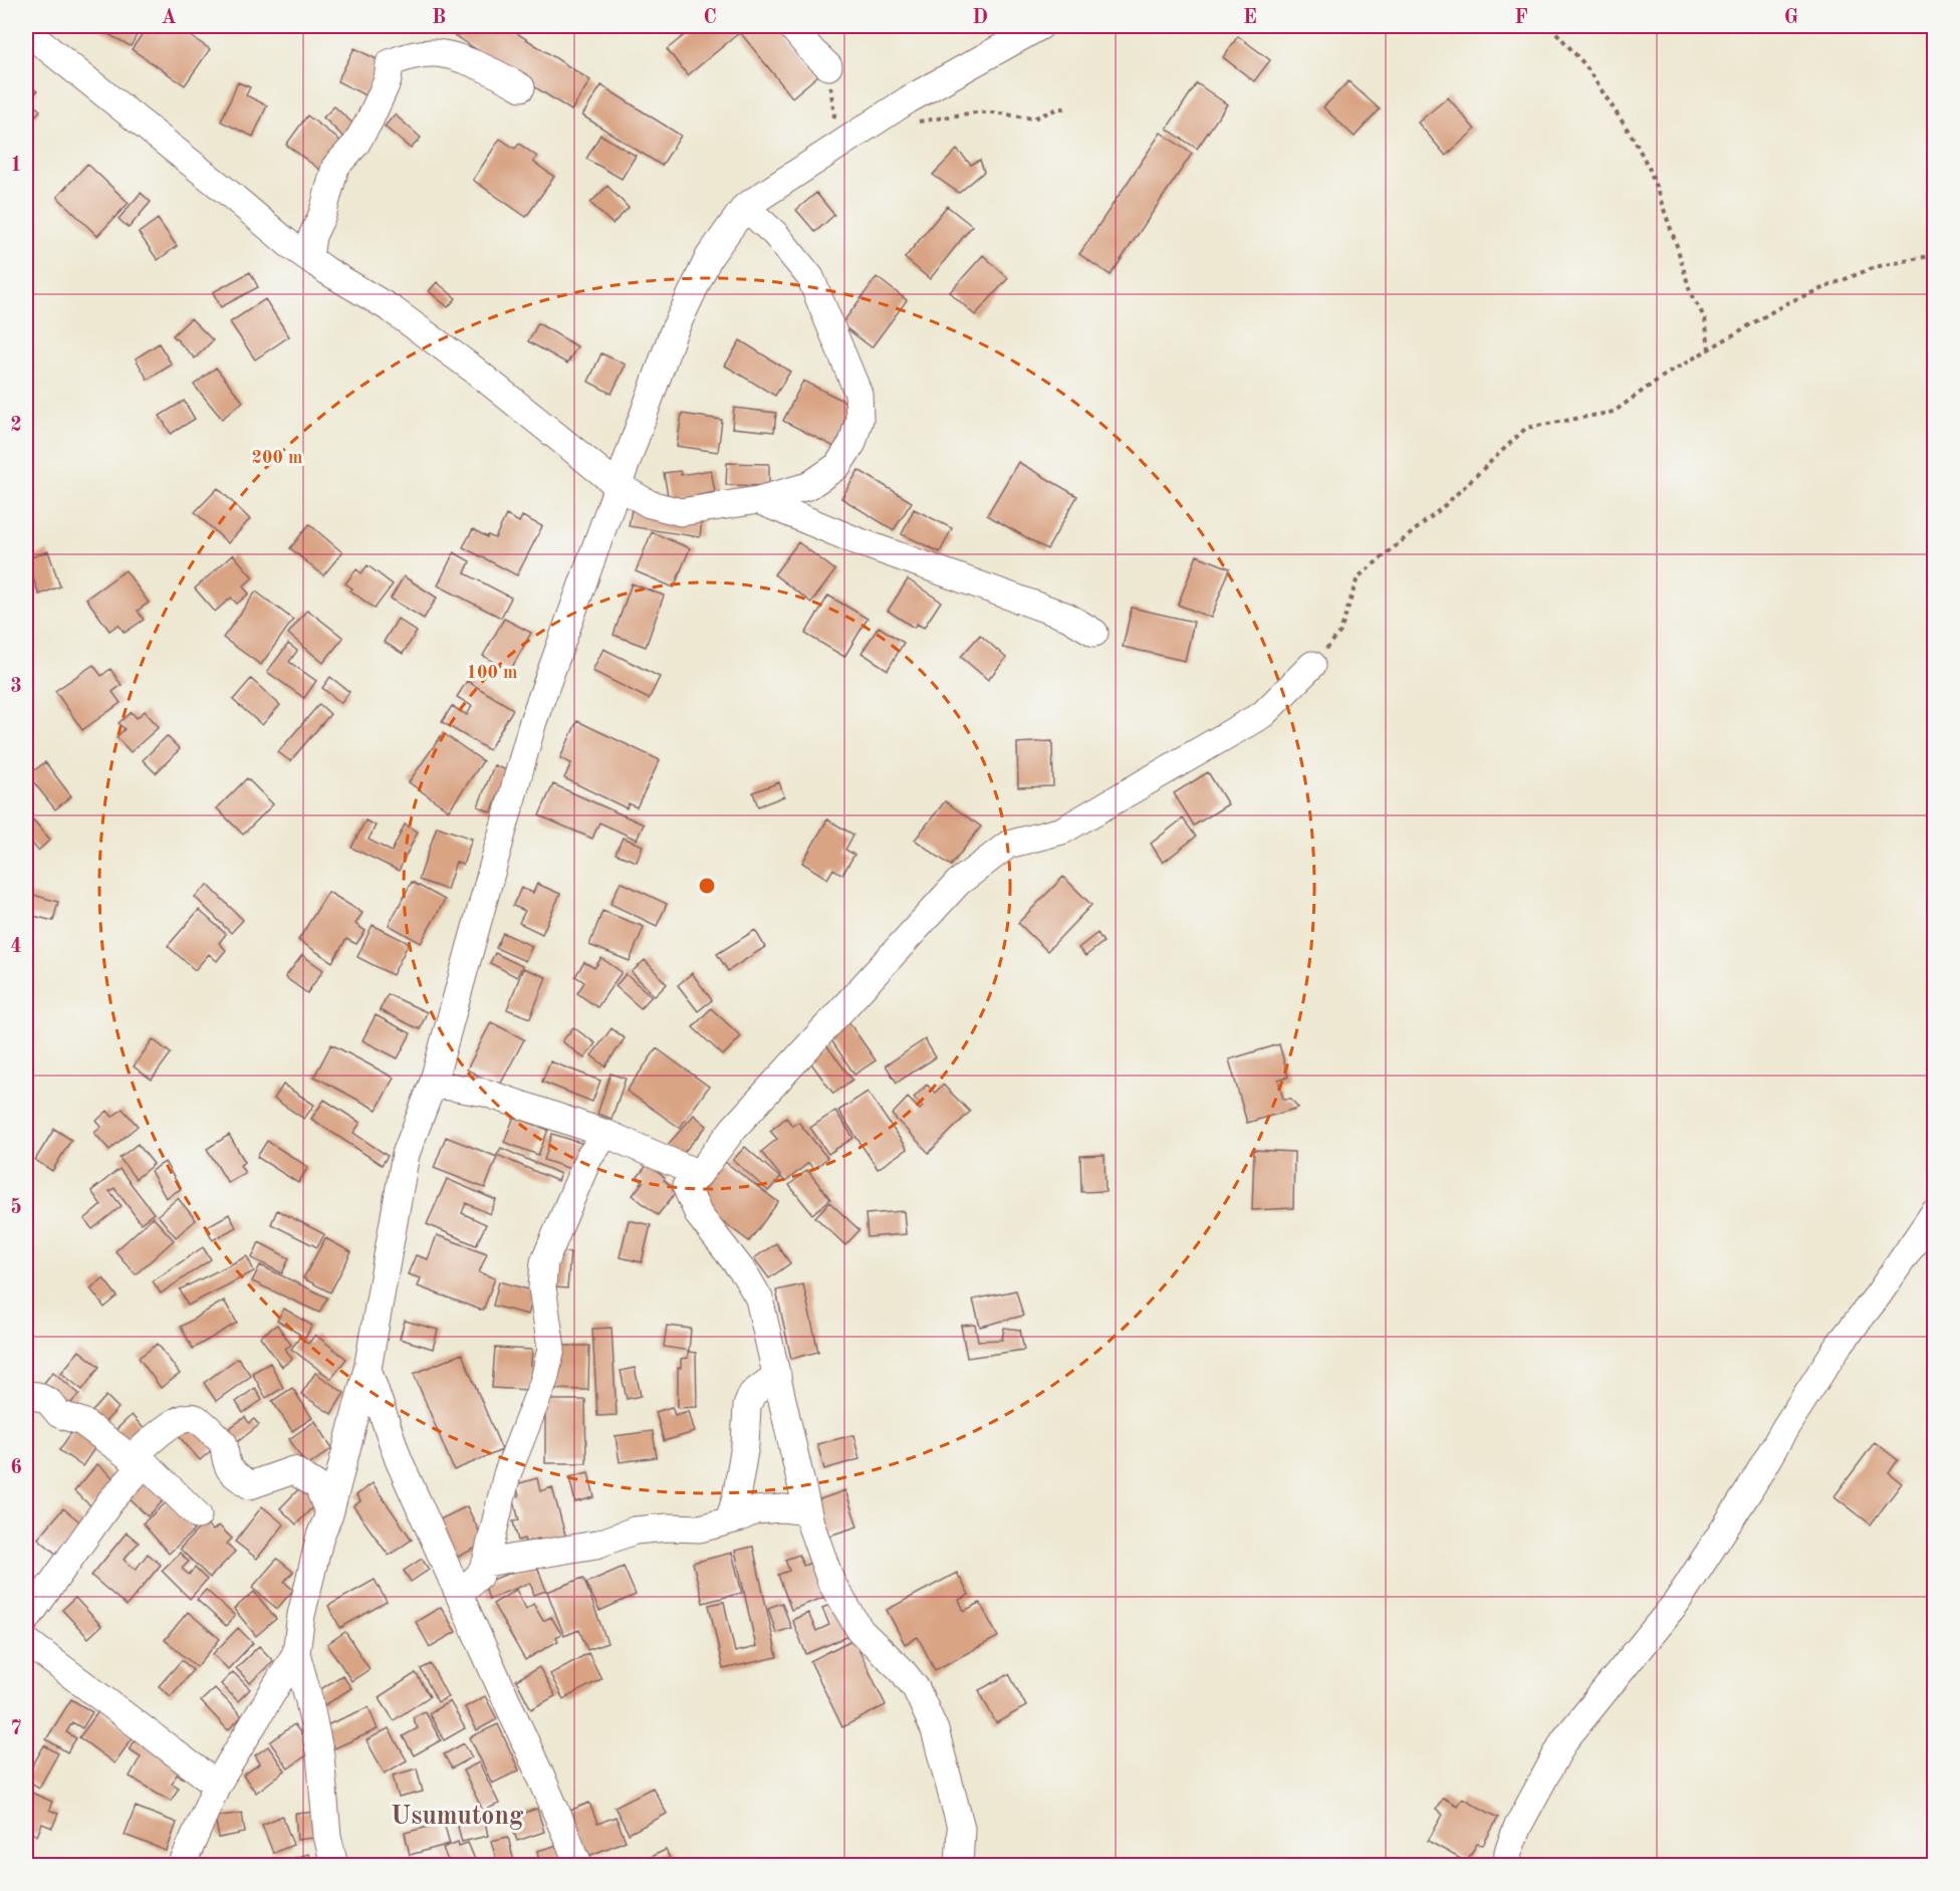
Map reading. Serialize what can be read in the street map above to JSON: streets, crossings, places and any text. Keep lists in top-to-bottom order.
{
  "districts": ["Usumutong"],
  "grid": {
    "columns": [
      "A",
      "B",
      "C",
      "D",
      "E",
      "F",
      "G"
    ],
    "rows": [
      "1",
      "2",
      "3",
      "4",
      "5",
      "6",
      "7"
    ]
  },
  "rings": ["200 m", "100 m"]
}
